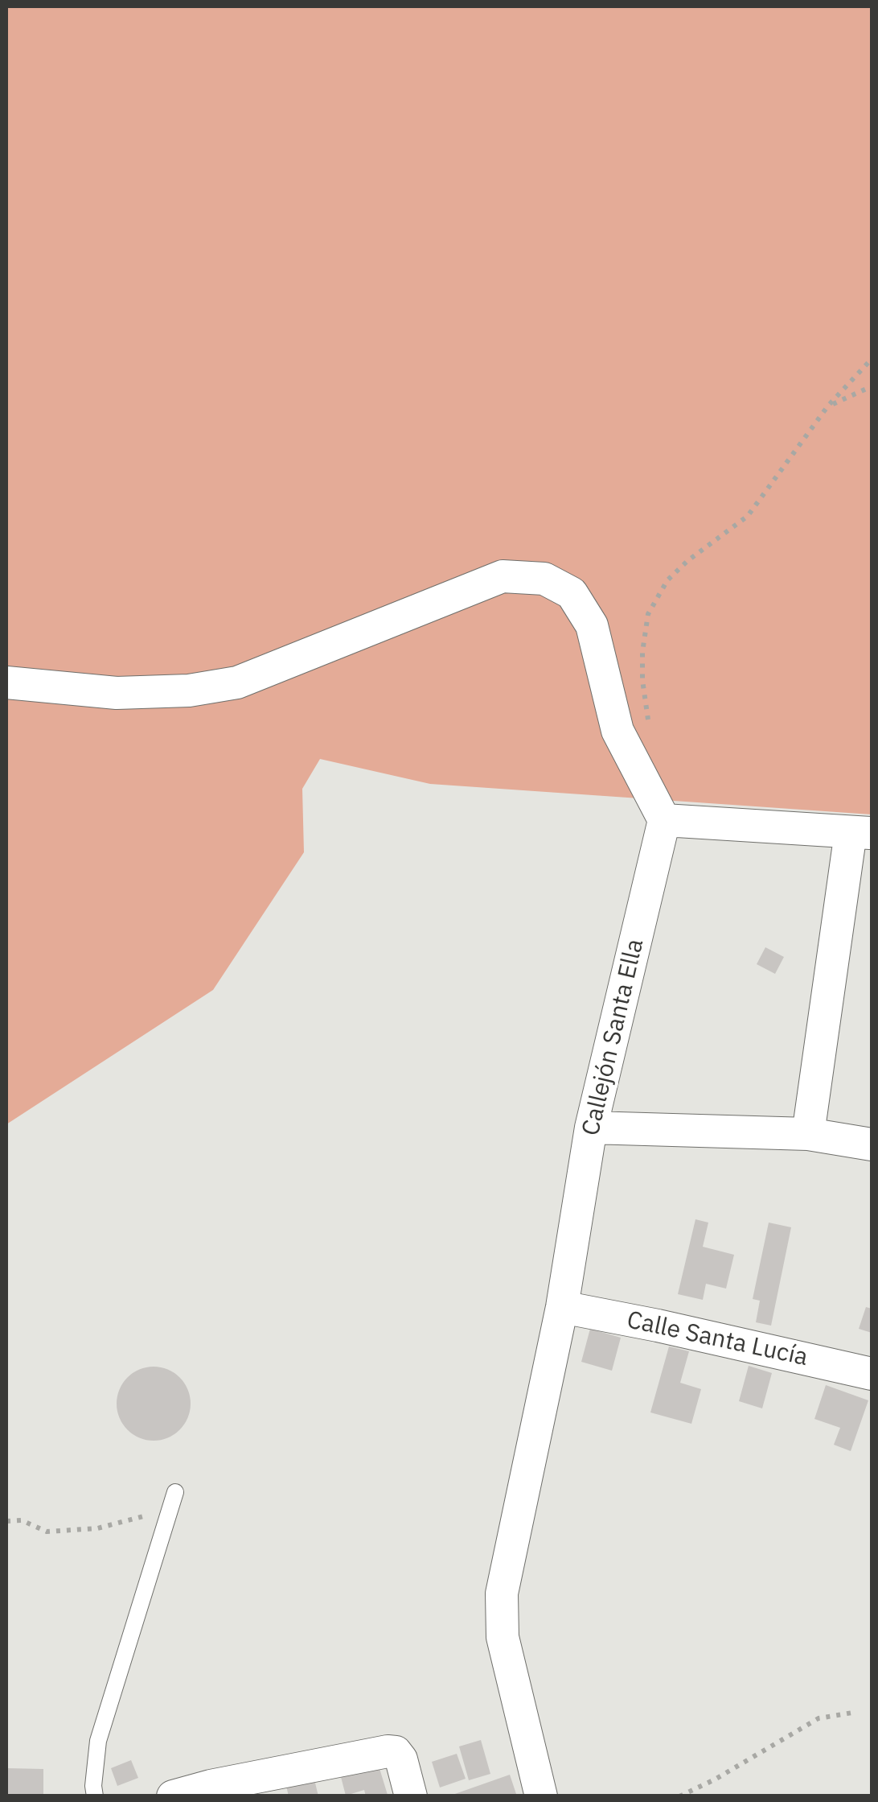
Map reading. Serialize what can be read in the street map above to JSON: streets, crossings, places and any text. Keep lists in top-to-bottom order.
{
  "streets": {
    "street": ["Callejón Santa Ella", "Calle Santa Lucía"]
  },
  "crossings": [
    ["Callejón Santa Ella", "Calle Santa Lucía"]
  ]
}
